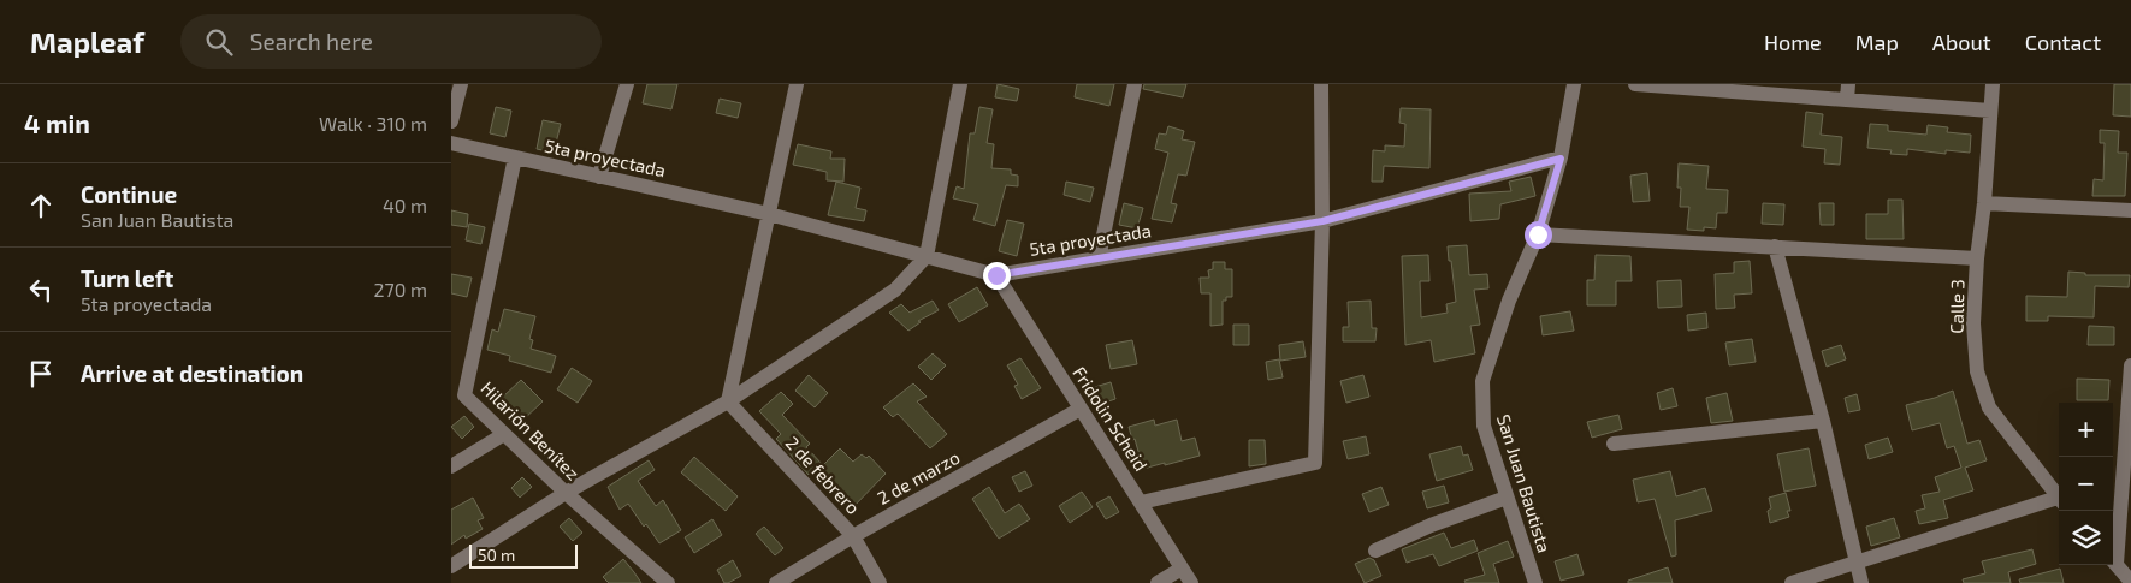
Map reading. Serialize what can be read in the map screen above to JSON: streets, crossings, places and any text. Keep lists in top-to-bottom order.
{
  "streets": {
    "street": [
      "5ta proyectada",
      "Calle 3",
      "Fridolin Scheid",
      "Hilarión Benítez",
      "2 de febrero",
      "2 de marzo",
      "San Juan Bautista"
    ]
  },
  "crossings": [
    ["5ta proyectada", "Fridolin Scheid"],
    ["5ta proyectada", "Hilarión Benítez"],
    ["5ta proyectada", "San Juan Bautista"],
    ["Fridolin Scheid", "2 de marzo"],
    ["2 de febrero", "2 de marzo"]
  ],
  "scale_bar": "50 m",
  "page": {
    "header": "Mapleaf",
    "search": "Search here",
    "nav": [
      "Home",
      "Map",
      "About",
      "Contact"
    ],
    "heading": ["4 min", "Walk · 310 m"],
    "list": [
      ["Continue", "San Juan Bautista", "40 m"],
      ["Turn left", "5ta proyectada", "270 m"],
      "Arrive at destination"
    ],
    "map_buttons": ["+", "−"],
    "scale": "50 m"
  }
}
